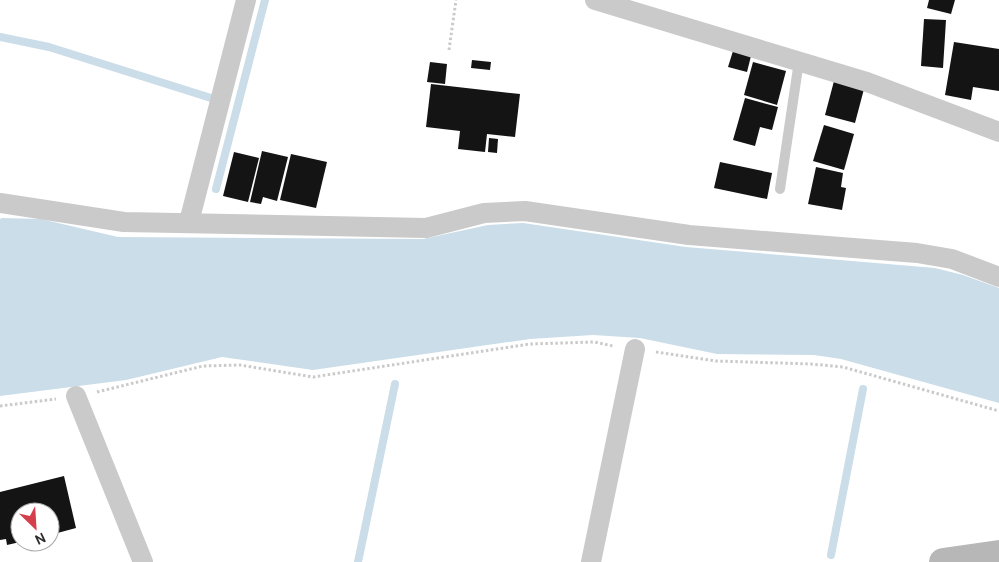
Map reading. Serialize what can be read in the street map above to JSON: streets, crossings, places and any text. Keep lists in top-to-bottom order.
{
  "north": "bottom right"
}
